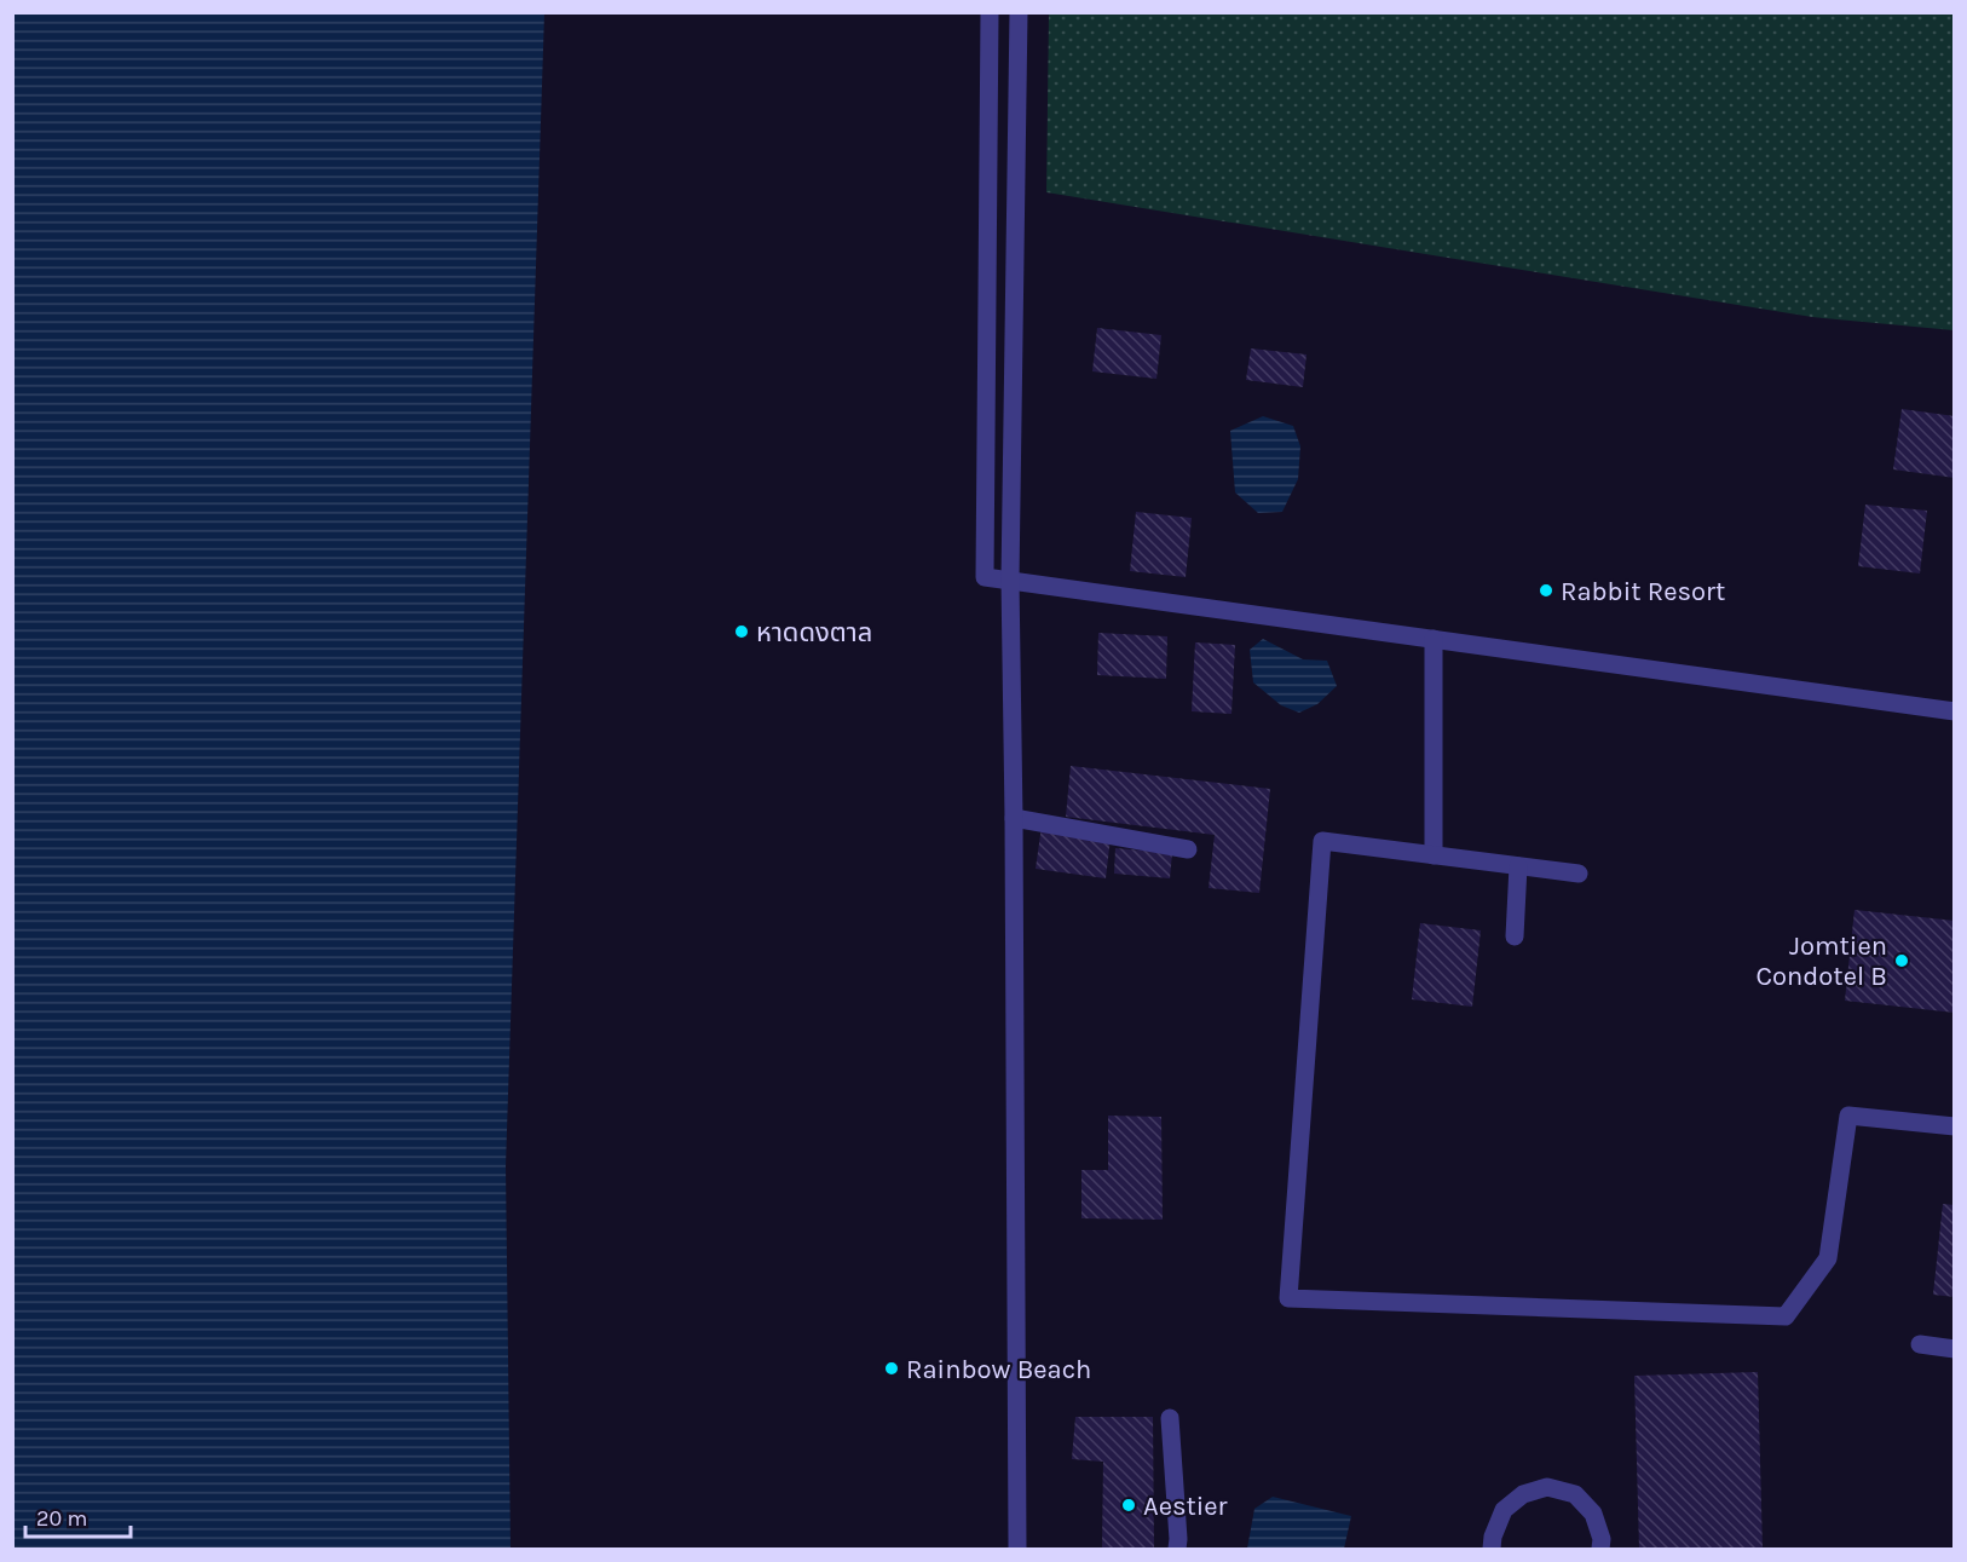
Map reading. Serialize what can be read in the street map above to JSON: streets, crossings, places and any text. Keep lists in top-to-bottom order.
{
  "places": [
    "Rabbit Resort",
    "หาดดงตาล",
    "Jomtien Condotel B",
    "Rainbow Beach",
    "Aestier"
  ],
  "scale_bar": "20 m"
}
